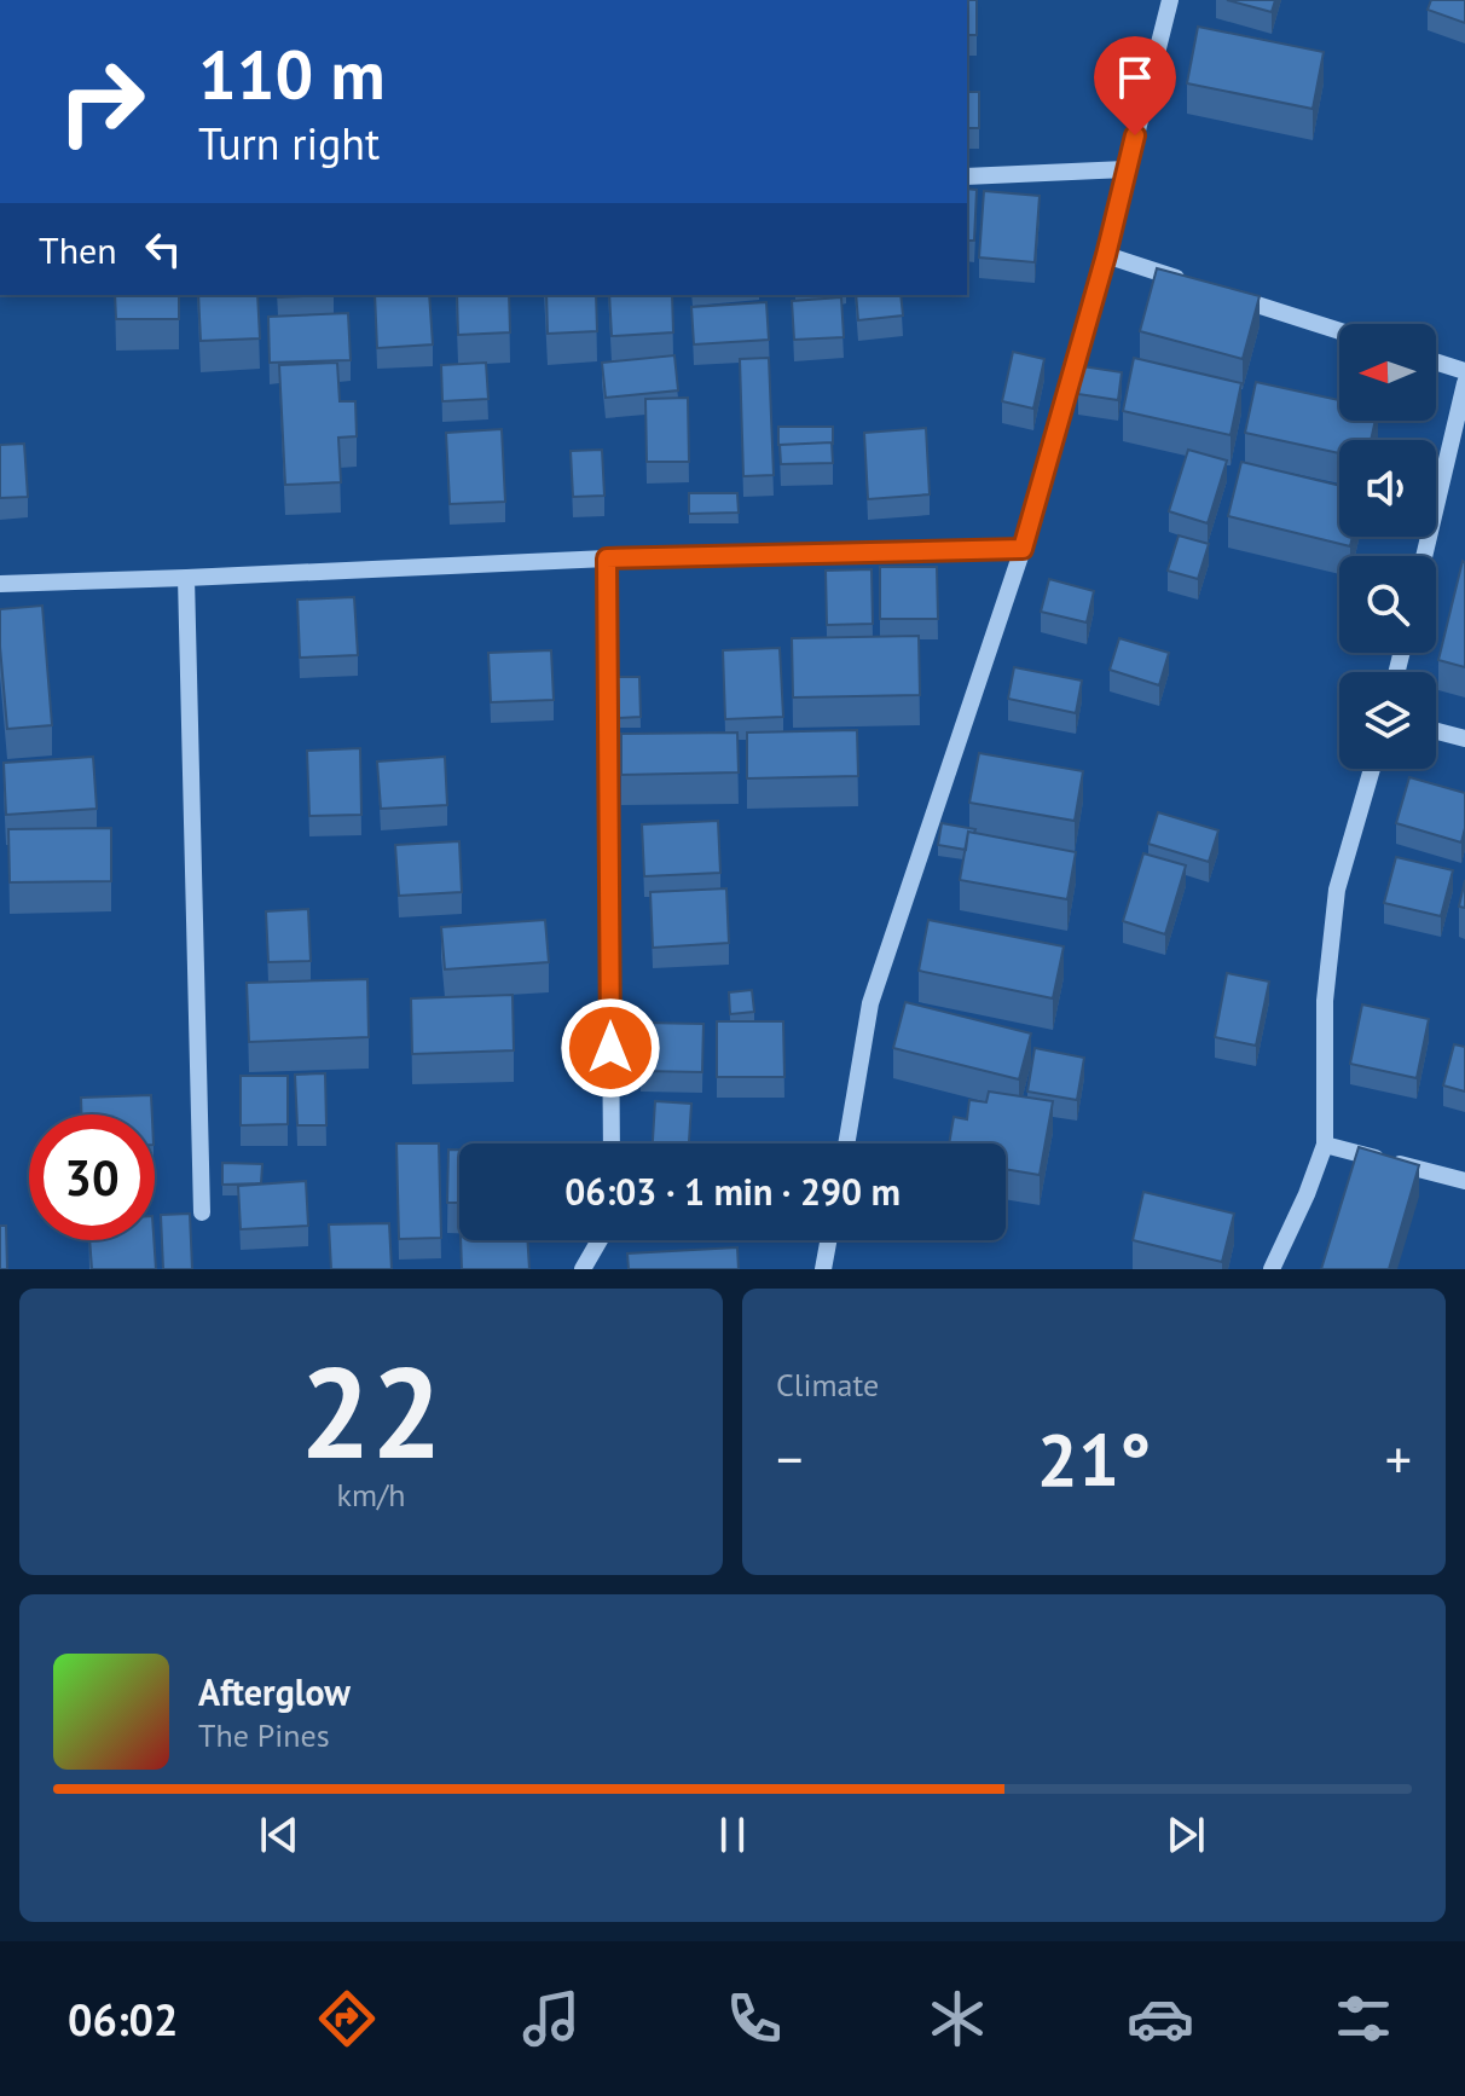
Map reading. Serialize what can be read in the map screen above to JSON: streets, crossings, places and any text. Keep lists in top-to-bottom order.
{
  "north": "left",
  "page": {
    "turn": ["110 m", "Turn right"],
    "then": "Then",
    "limit": "30",
    "trip": "06:03 · 1 min · 290 m",
    "tile": [
      ["22", "km/h"],
      "Climate"
    ],
    "heat": ["−", "21°", "+"],
    "song": ["Afterglow", "The Pines"],
    "tabs": "06:02"
  }
}
